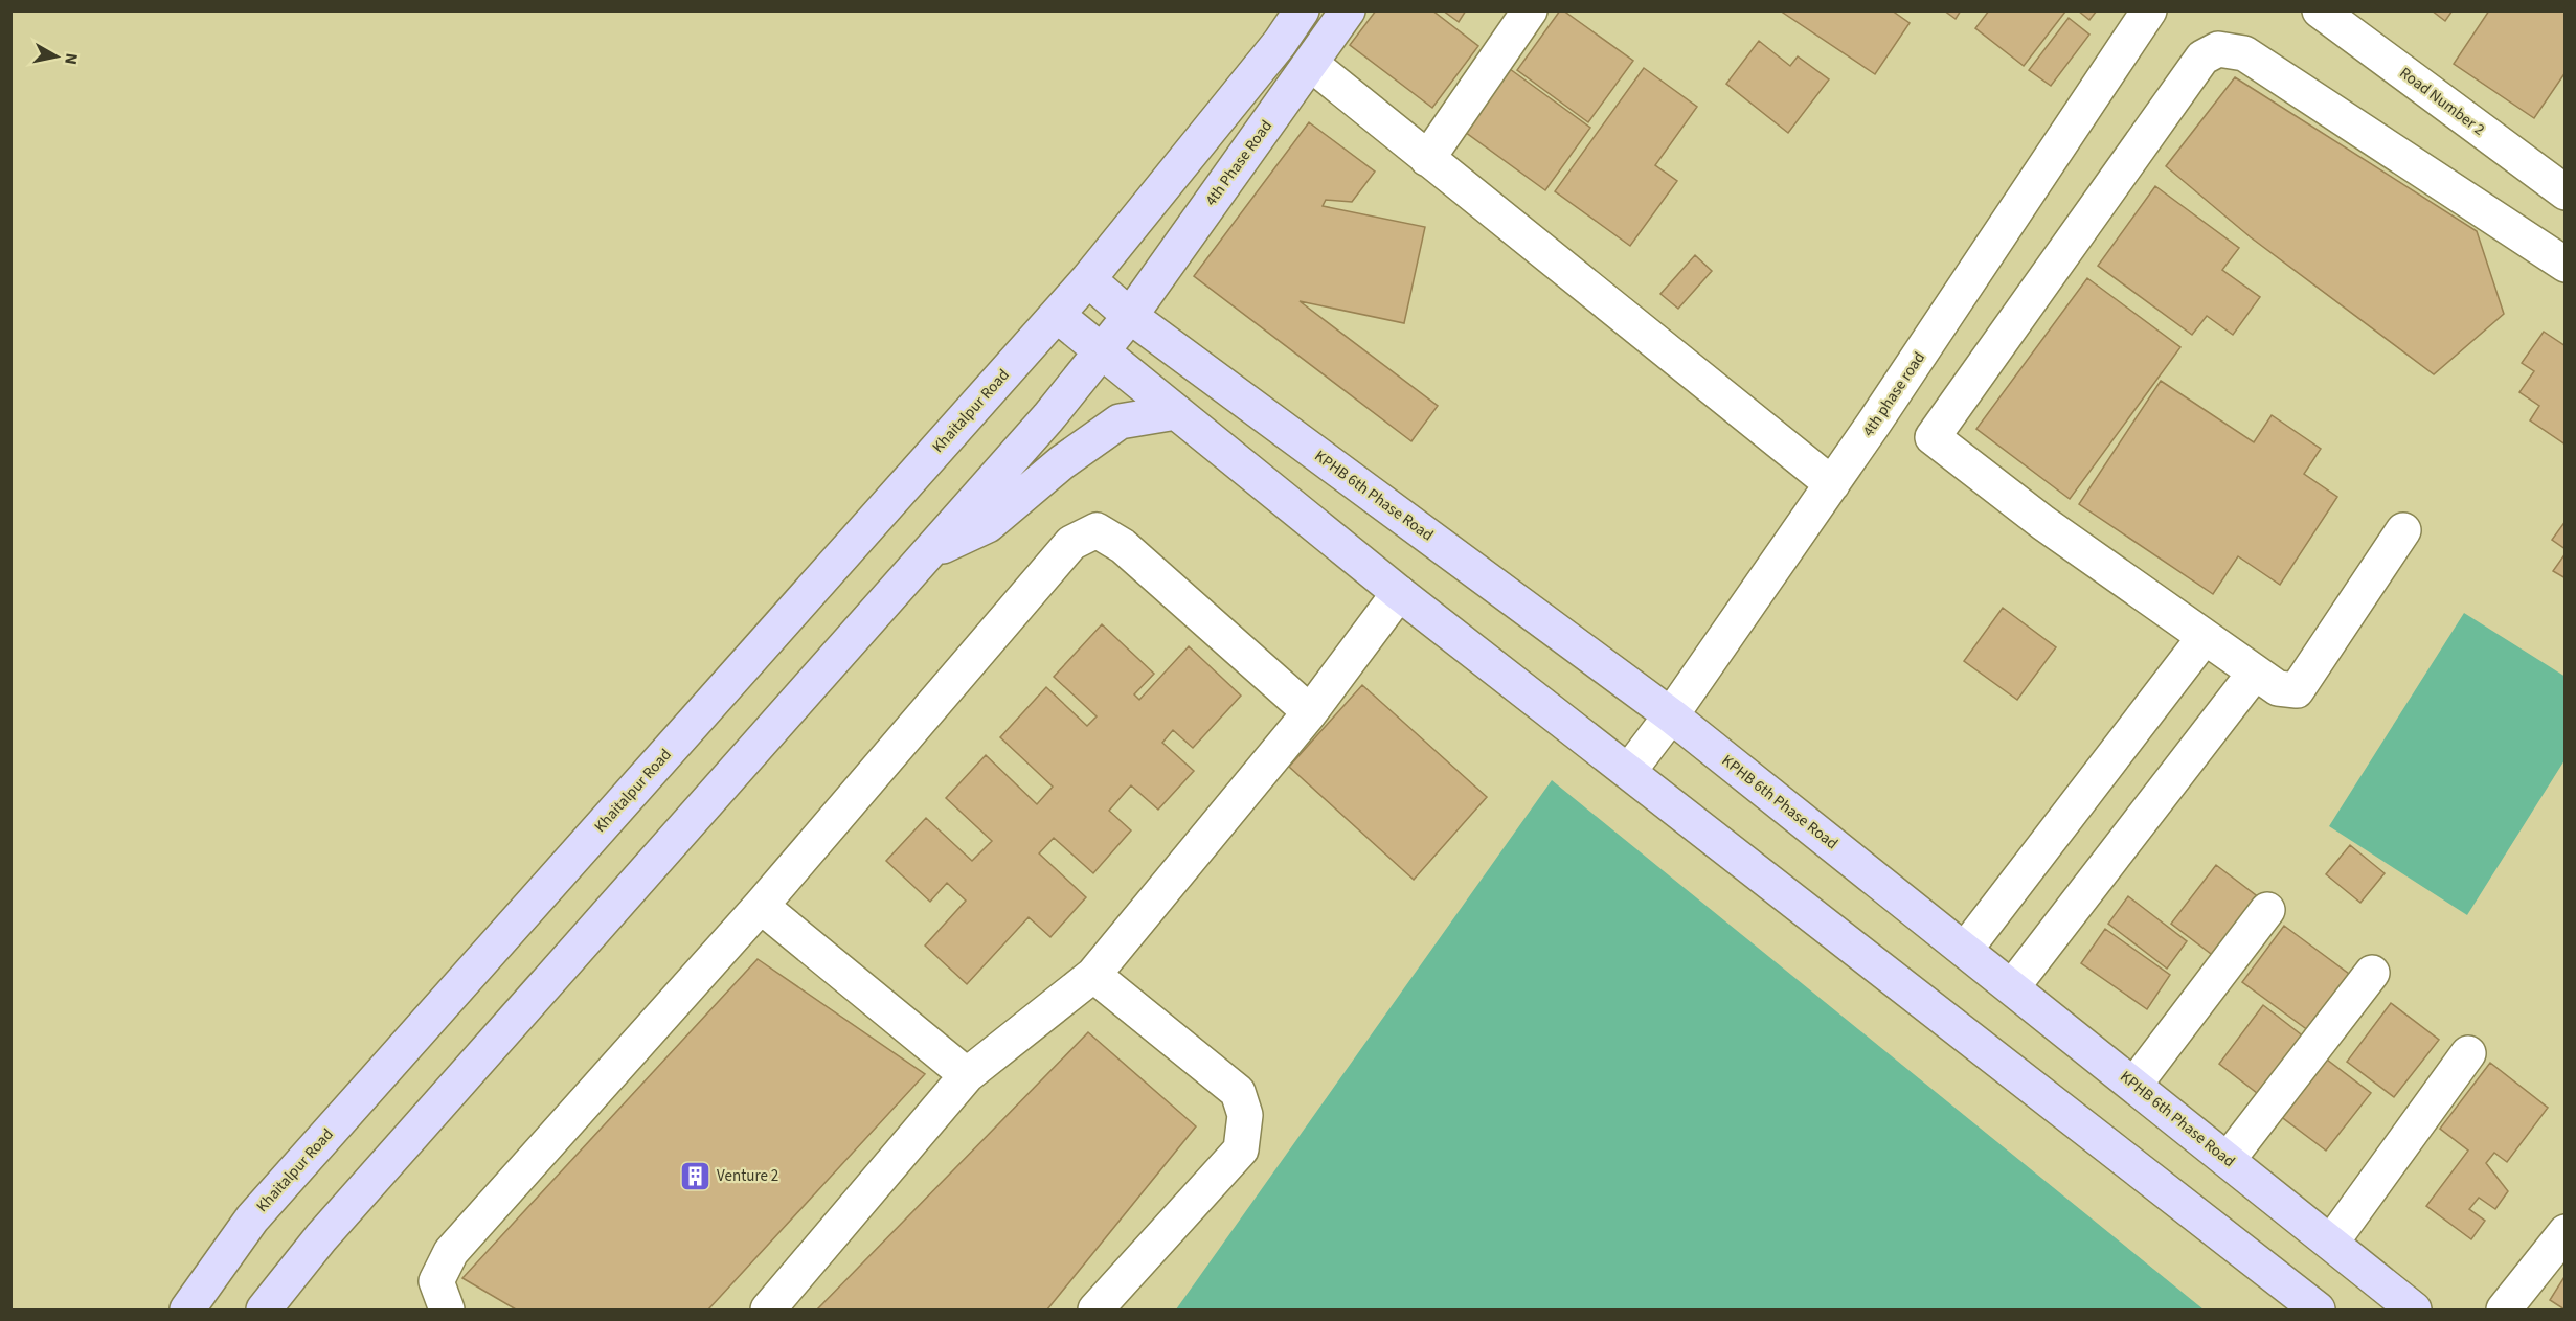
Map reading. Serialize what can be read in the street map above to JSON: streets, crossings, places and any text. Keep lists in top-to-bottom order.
{
  "streets": {
    "street": [
      "Road Number 2",
      "4th Phase Road",
      "4th phase road",
      "Khaitalpur Road",
      "KPHB 6th Phase Road"
    ]
  },
  "crossings": [
    ["4th Phase Road", "KPHB 6th Phase Road"],
    ["4th phase road", "KPHB 6th Phase Road"],
    ["Khaitalpur Road", "KPHB 6th Phase Road"]
  ],
  "places": {
    "building": ["Venture 2"]
  },
  "north": "right"
}
